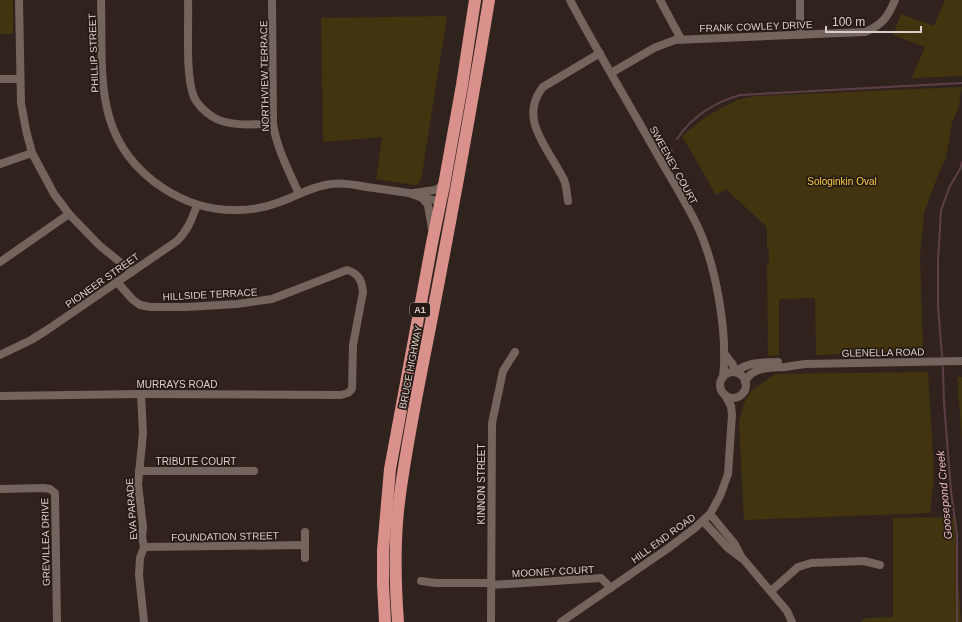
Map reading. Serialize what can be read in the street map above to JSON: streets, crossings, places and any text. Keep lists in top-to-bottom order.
{
  "streets": {
    "highway": ["A1", "BRUCE HIGHWAY"],
    "street": [
      "FRANK COWLEY DRIVE",
      "PHILLIP STREET",
      "NORTHVIEW TERRACE",
      "SWEENEY COURT",
      "PIONEER STREET",
      "HILLSIDE TERRACE",
      "GLENELLA ROAD",
      "MURRAYS ROAD",
      "TRIBUTE COURT",
      "KINNON STREET",
      "EVA PARADE",
      "FOUNDATION STREET",
      "HILL END ROAD",
      "GREVILLEA DRIVE",
      "MOONEY COURT"
    ]
  },
  "crossings": [
    ["FRANK COWLEY DRIVE", "SWEENEY COURT"],
    ["PHILLIP STREET", "NORTHVIEW TERRACE"],
    ["PHILLIP STREET", "PIONEER STREET"],
    ["SWEENEY COURT", "GLENELLA ROAD"],
    ["SWEENEY COURT", "HILL END ROAD"],
    ["PIONEER STREET", "HILLSIDE TERRACE"],
    ["HILLSIDE TERRACE", "MURRAYS ROAD"],
    ["GLENELLA ROAD", "HILL END ROAD"],
    ["MURRAYS ROAD", "EVA PARADE"],
    ["TRIBUTE COURT", "EVA PARADE"],
    ["KINNON STREET", "MOONEY COURT"],
    ["EVA PARADE", "FOUNDATION STREET"],
    ["HILL END ROAD", "MOONEY COURT"]
  ],
  "water": ["Goosepond Creek"],
  "parks": ["Sologinkin Oval"],
  "scale_bar": "100 m"
}
